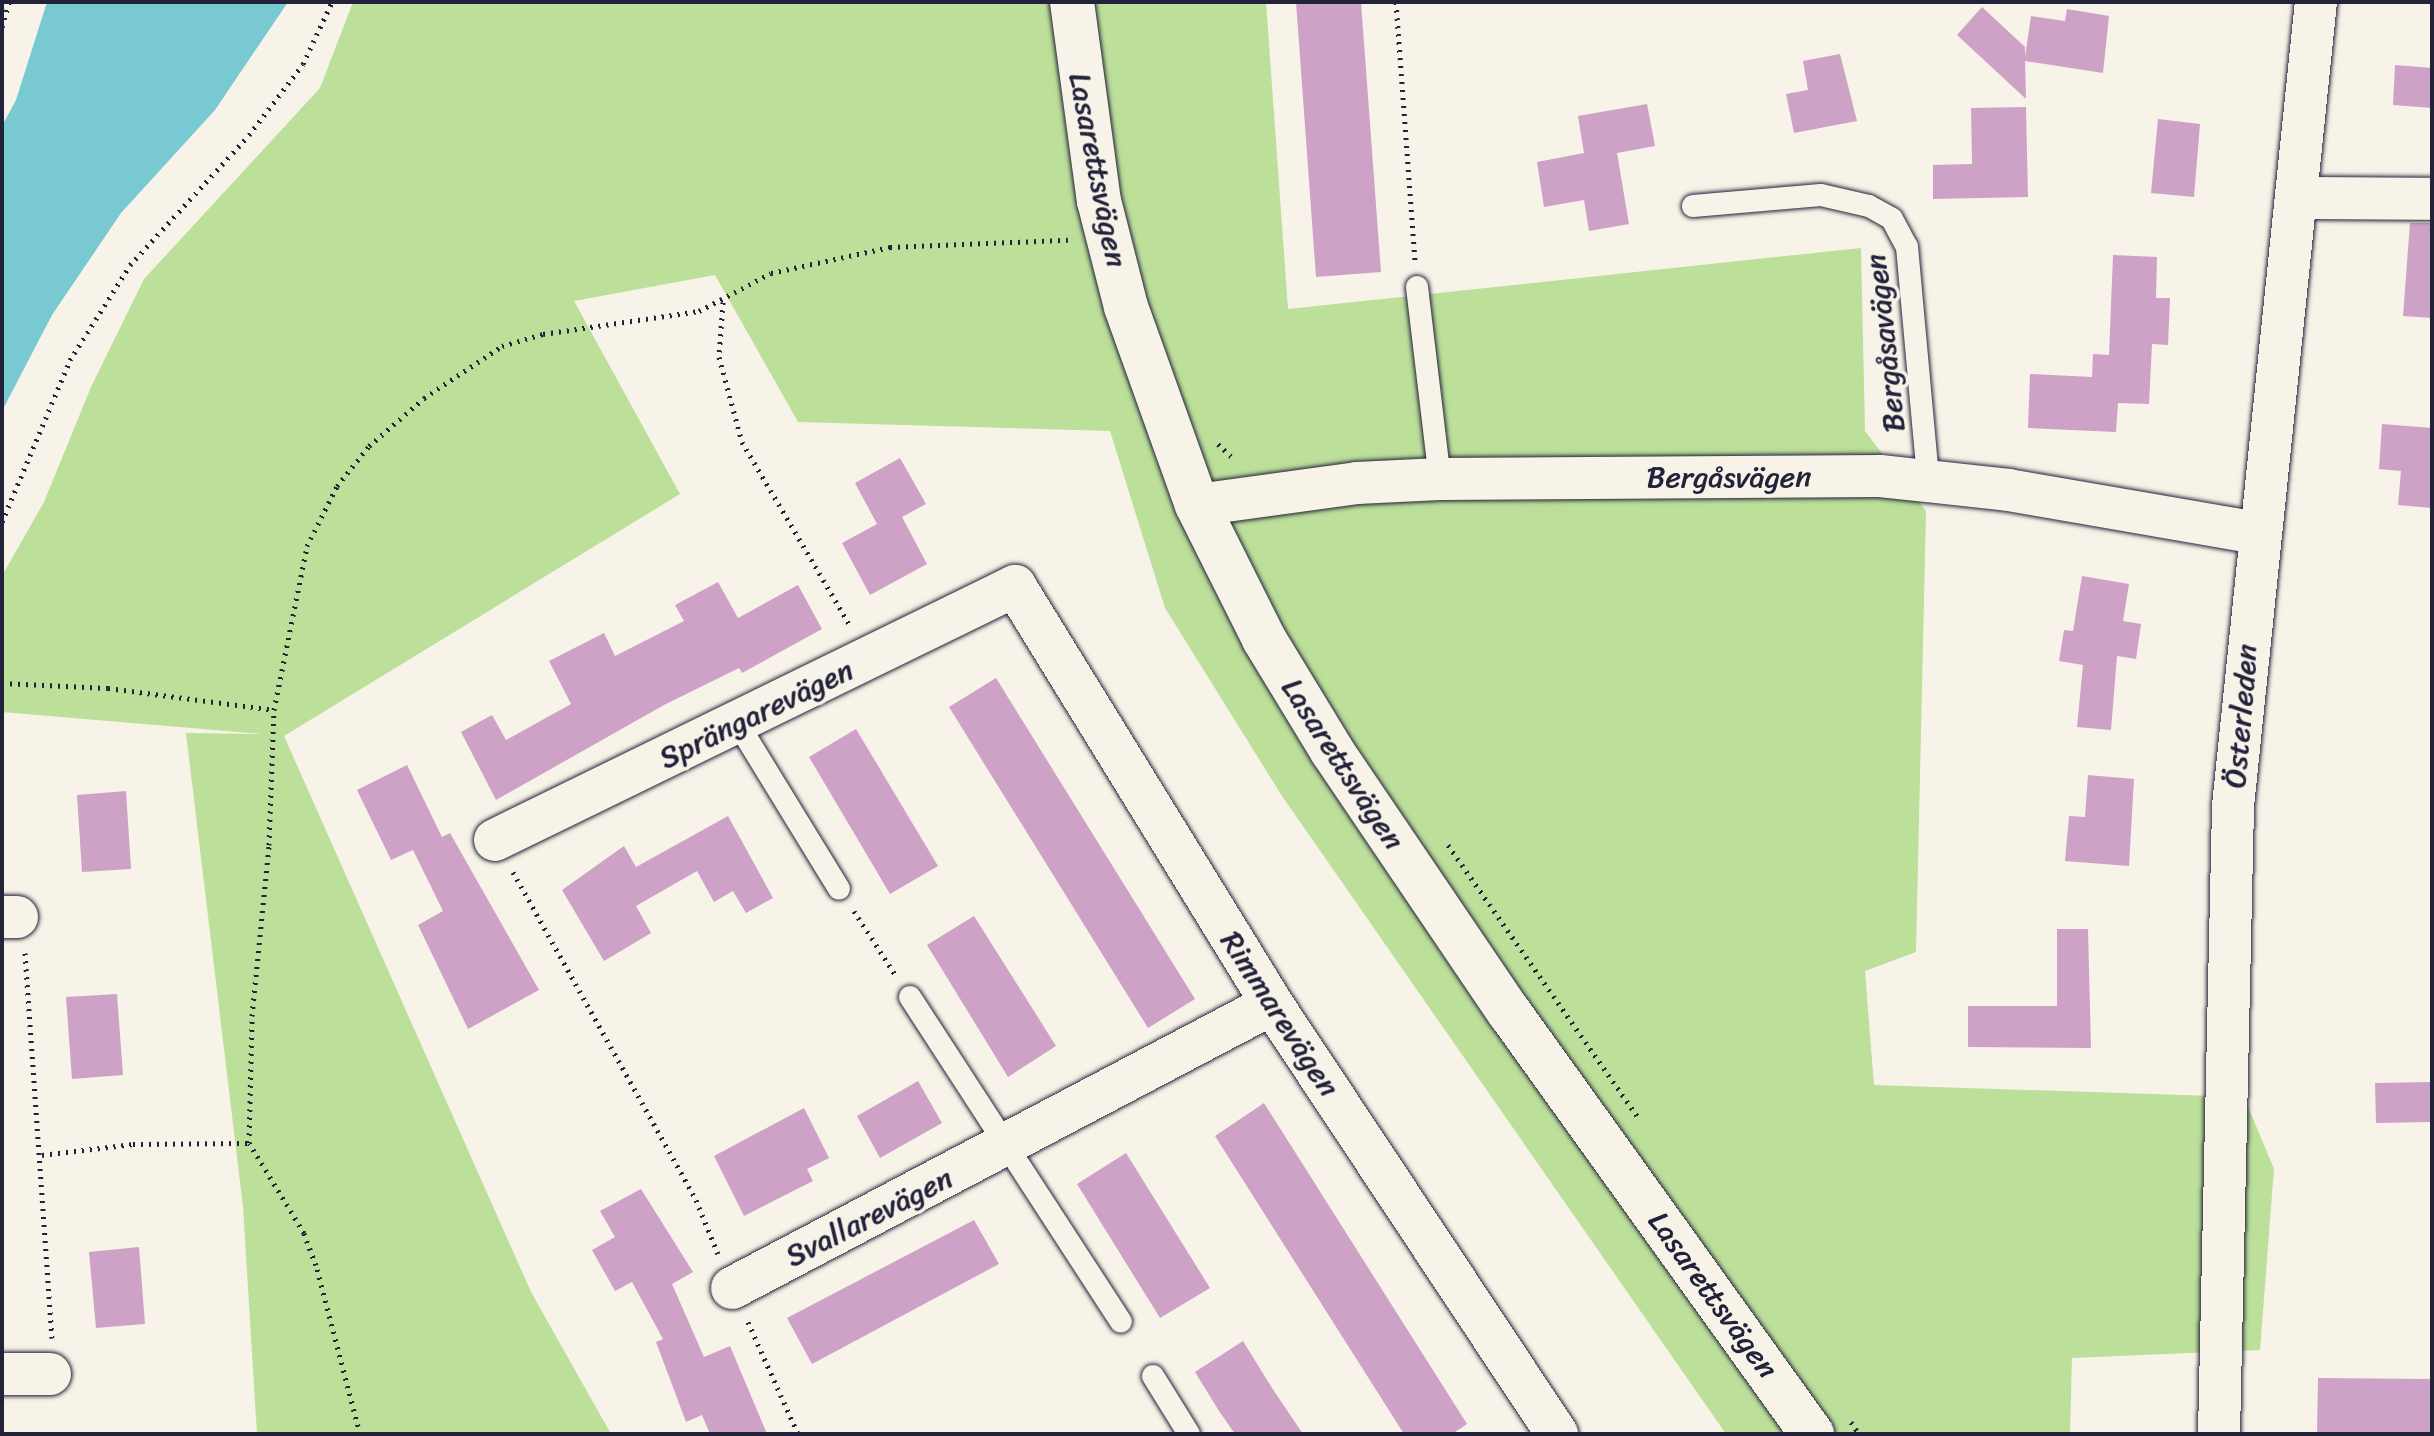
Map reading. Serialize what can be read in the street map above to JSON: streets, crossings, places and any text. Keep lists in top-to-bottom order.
{
  "streets": {
    "street": [
      "Lasarettsvägen",
      "Bergåsvägen",
      "Sprängarevägen",
      "Österleden",
      "Rimmarevägen",
      "Svallarevägen"
    ],
    "lane": ["Bergåsavägen"]
  },
  "crossings": [
    ["Lasarettsvägen", "Bergåsvägen"],
    ["Bergåsavägen", "Bergåsvägen"],
    ["Bergåsvägen", "Österleden"],
    ["Sprängarevägen", "Rimmarevägen"],
    ["Rimmarevägen", "Svallarevägen"]
  ]
}
